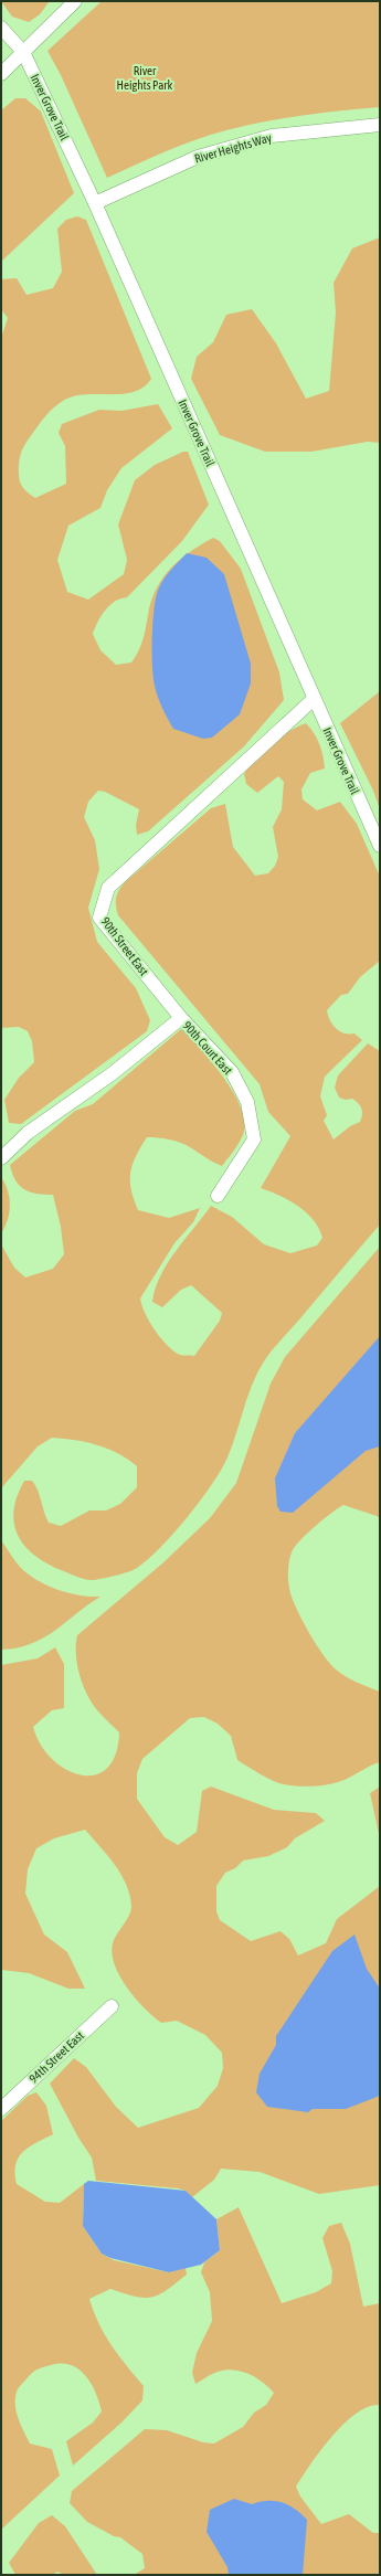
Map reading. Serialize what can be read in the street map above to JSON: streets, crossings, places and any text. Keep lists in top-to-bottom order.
{
  "streets": {
    "street": [
      "Inver Grove Trail",
      "River Heights Way",
      "90th Street East",
      "90th Court East",
      "94th Street East"
    ]
  },
  "crossings": [
    ["Inver Grove Trail", "River Heights Way"],
    ["Inver Grove Trail", "90th Street East"],
    ["90th Street East", "90th Court East"]
  ],
  "parks": ["River Heights Park"]
}
